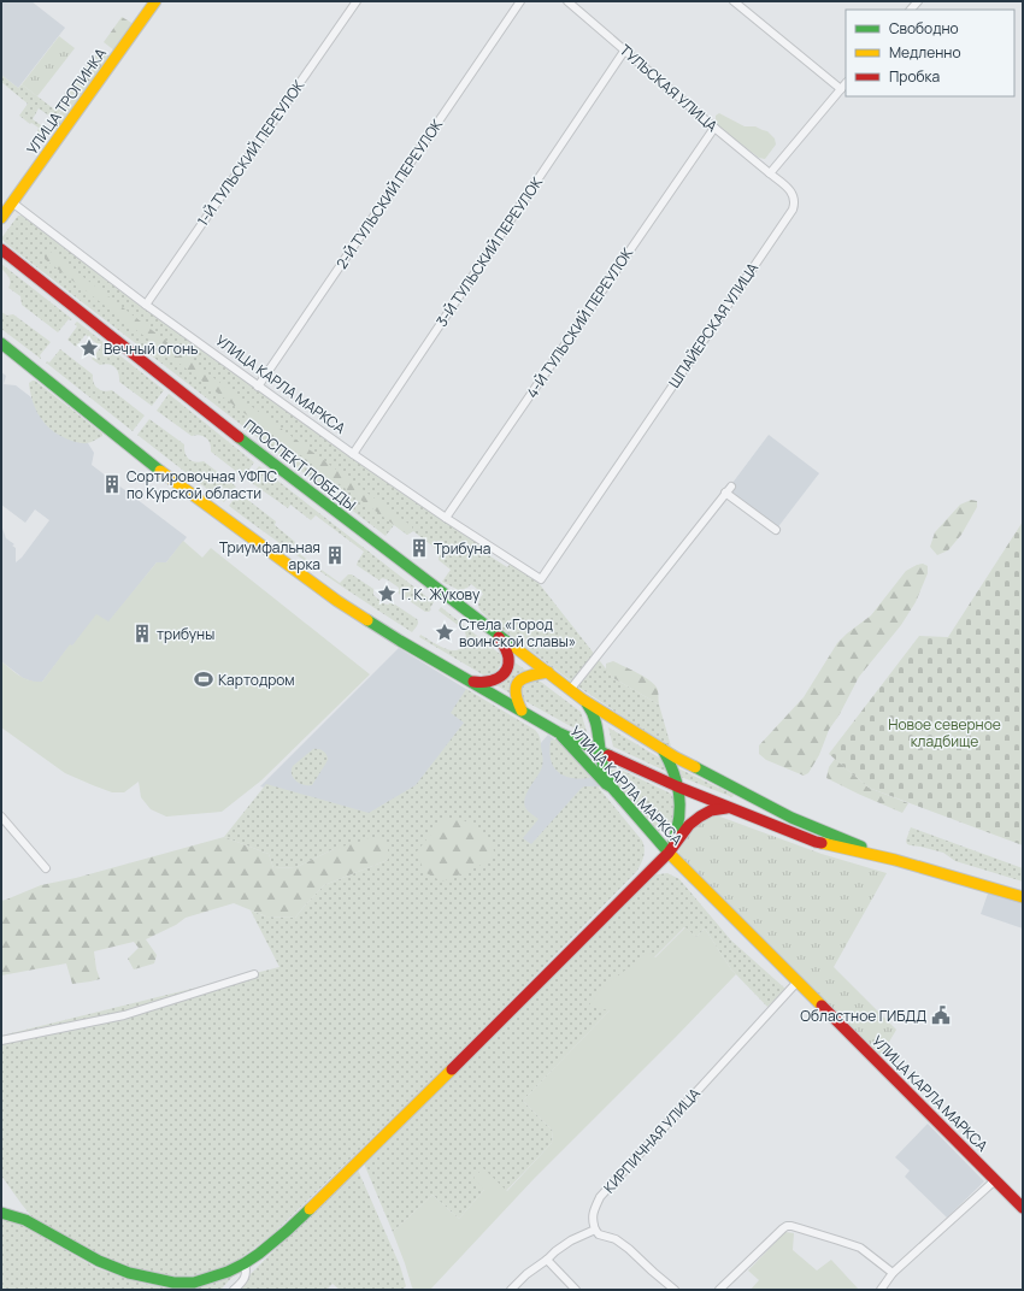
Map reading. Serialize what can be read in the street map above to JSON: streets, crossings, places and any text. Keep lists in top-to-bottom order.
{
  "streets": {
    "main road": ["УЛИЦА ТРОПИНКА", "УЛИЦА КАРЛА МАРКСА", "ПРОСПЕКТ ПОБЕДЫ"],
    "street": [
      "ТУЛЬСКАЯ УЛИЦА",
      "1-Й ТУЛЬСКИЙ ПЕРЕУЛОК",
      "2-Й ТУЛЬСКИЙ ПЕРЕУЛОК",
      "3-Й ТУЛЬСКИЙ ПЕРЕУЛОК",
      "4-Й ТУЛЬСКИЙ ПЕРЕУЛОК",
      "ШПАЙЕРСКАЯ УЛИЦА",
      "КИРПИЧНАЯ УЛИЦА"
    ]
  },
  "crossings": [
    ["ТУЛЬСКАЯ УЛИЦА", "3-Й ТУЛЬСКИЙ ПЕРЕУЛОК"],
    ["ТУЛЬСКАЯ УЛИЦА", "4-Й ТУЛЬСКИЙ ПЕРЕУЛОК"],
    ["ТУЛЬСКАЯ УЛИЦА", "ШПАЙЕРСКАЯ УЛИЦА"],
    ["УЛИЦА ТРОПИНКА", "УЛИЦА КАРЛА МАРКСА"],
    ["1-Й ТУЛЬСКИЙ ПЕРЕУЛОК", "УЛИЦА КАРЛА МАРКСА"],
    ["2-Й ТУЛЬСКИЙ ПЕРЕУЛОК", "УЛИЦА КАРЛА МАРКСА"],
    ["3-Й ТУЛЬСКИЙ ПЕРЕУЛОК", "УЛИЦА КАРЛА МАРКСА"],
    ["4-Й ТУЛЬСКИЙ ПЕРЕУЛОК", "УЛИЦА КАРЛА МАРКСА"],
    ["ШПАЙЕРСКАЯ УЛИЦА", "УЛИЦА КАРЛА МАРКСА"],
    ["УЛИЦА КАРЛА МАРКСА", "ПРОСПЕКТ ПОБЕДЫ"],
    ["УЛИЦА КАРЛА МАРКСА", "КИРПИЧНАЯ УЛИЦА"]
  ],
  "parks": ["Новое северное кладбище"],
  "places": {
    "place": ["Вечный огонь", "Г. К. Жукову", "Стела «Город воинской славы»"],
    "building": [
      "Сортировочная УФПС по Курской области",
      "Трибуна",
      "Триумфальная арка",
      "трибуны"
    ],
    "sports": ["Картодром"],
    "public building": ["Областное ГИБДД"]
  },
  "legend": ["Свободно", "Медленно", "Пробка"]
}
